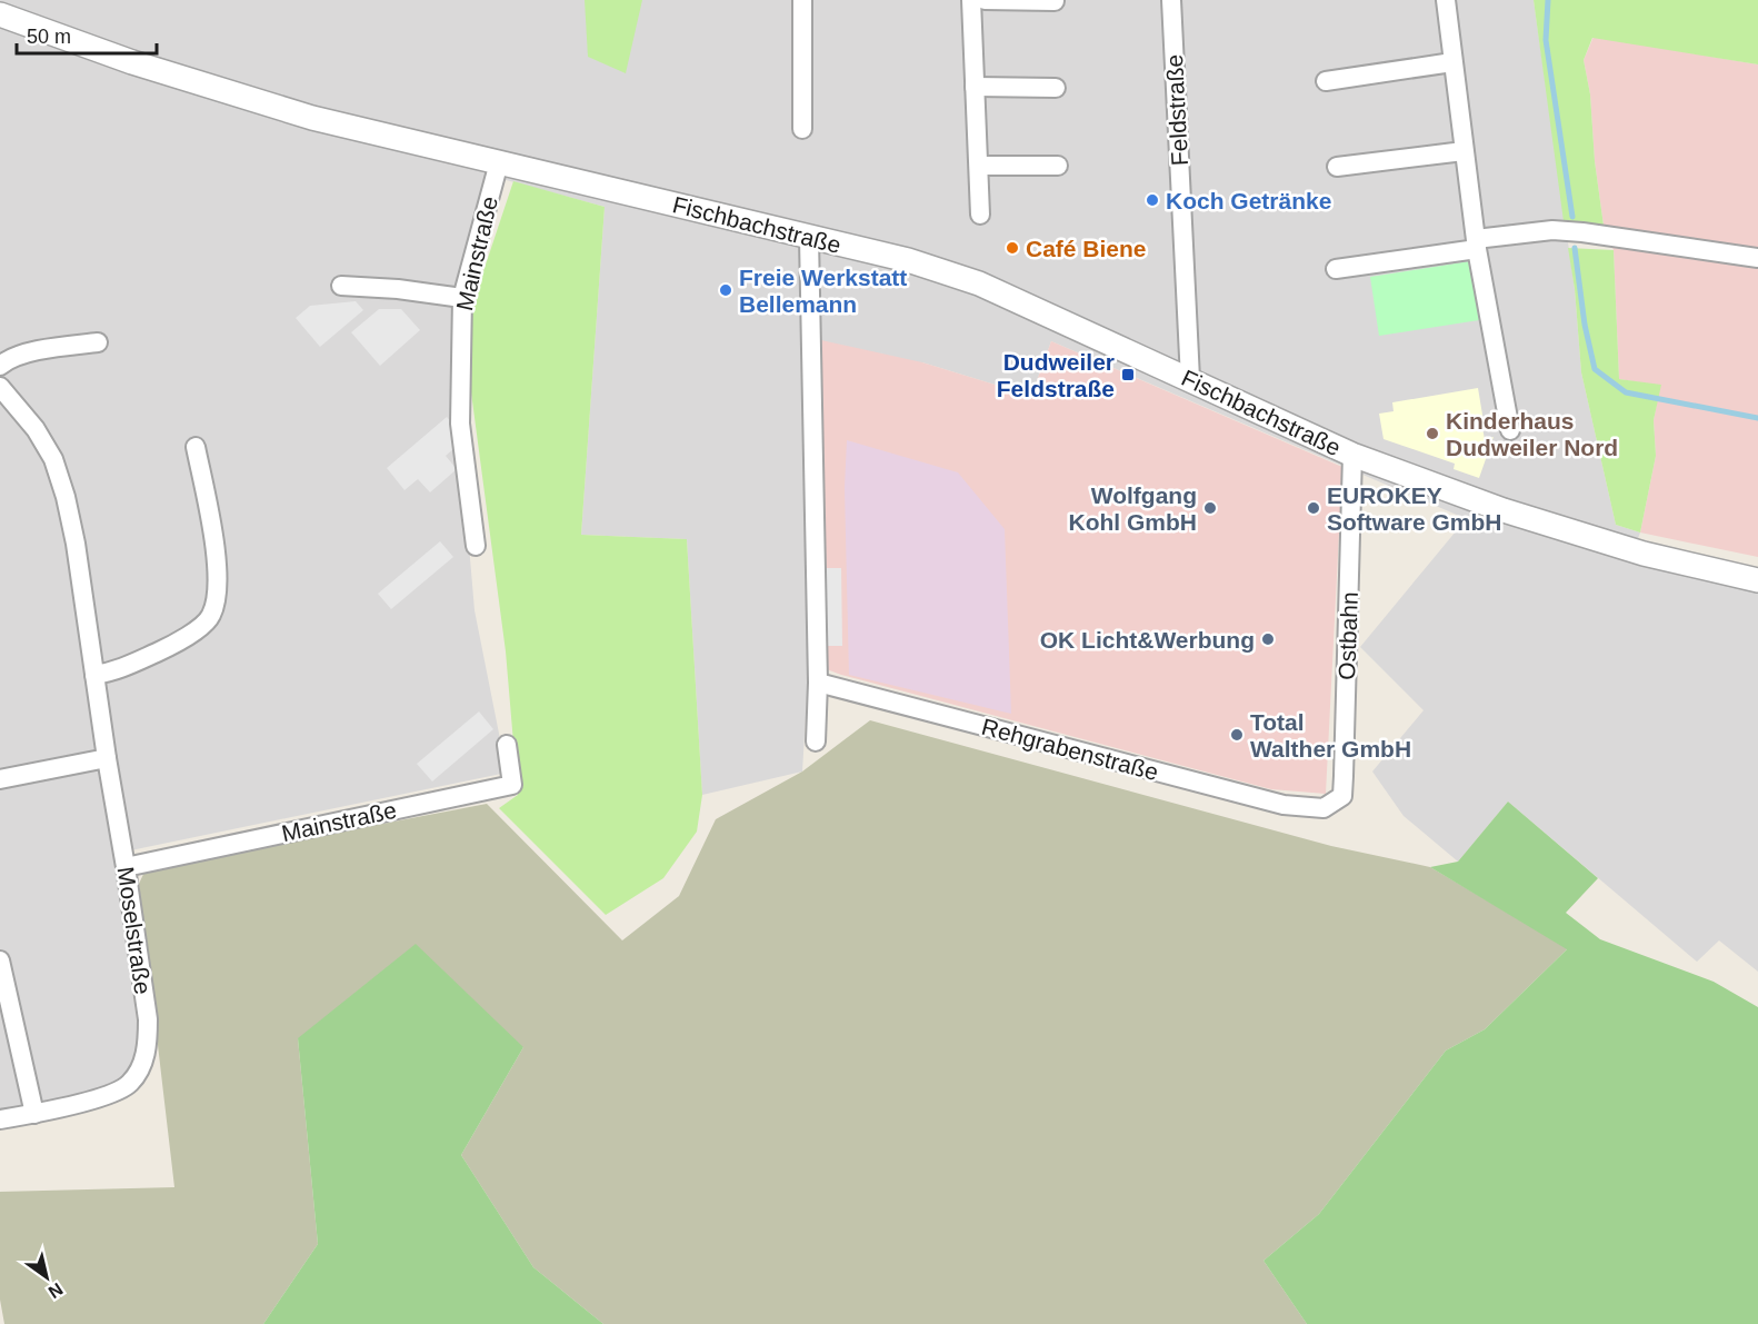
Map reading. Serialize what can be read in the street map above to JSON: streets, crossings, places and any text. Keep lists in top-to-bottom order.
{
  "streets": {
    "street": [
      "Feldstraße",
      "Fischbachstraße",
      "Mainstraße",
      "Ostbahn",
      "Rehgrabenstraße",
      "Moselstraße"
    ]
  },
  "crossings": [
    ["Feldstraße", "Fischbachstraße"],
    ["Fischbachstraße", "Mainstraße"],
    ["Fischbachstraße", "Ostbahn"],
    ["Mainstraße", "Moselstraße"],
    ["Ostbahn", "Rehgrabenstraße"]
  ],
  "places": {
    "other": [
      "Koch Getränke",
      "Café Biene",
      "Freie Werkstatt Bellemann",
      "Kinderhaus Dudweiler Nord",
      "Wolfgang Kohl GmbH",
      "EUROKEY Software GmbH",
      "OK Licht&Werbung",
      "Total Walther GmbH"
    ],
    "transit": ["Dudweiler Feldstraße"]
  },
  "scale_bar": "50 m",
  "north": "bottom right"
}
